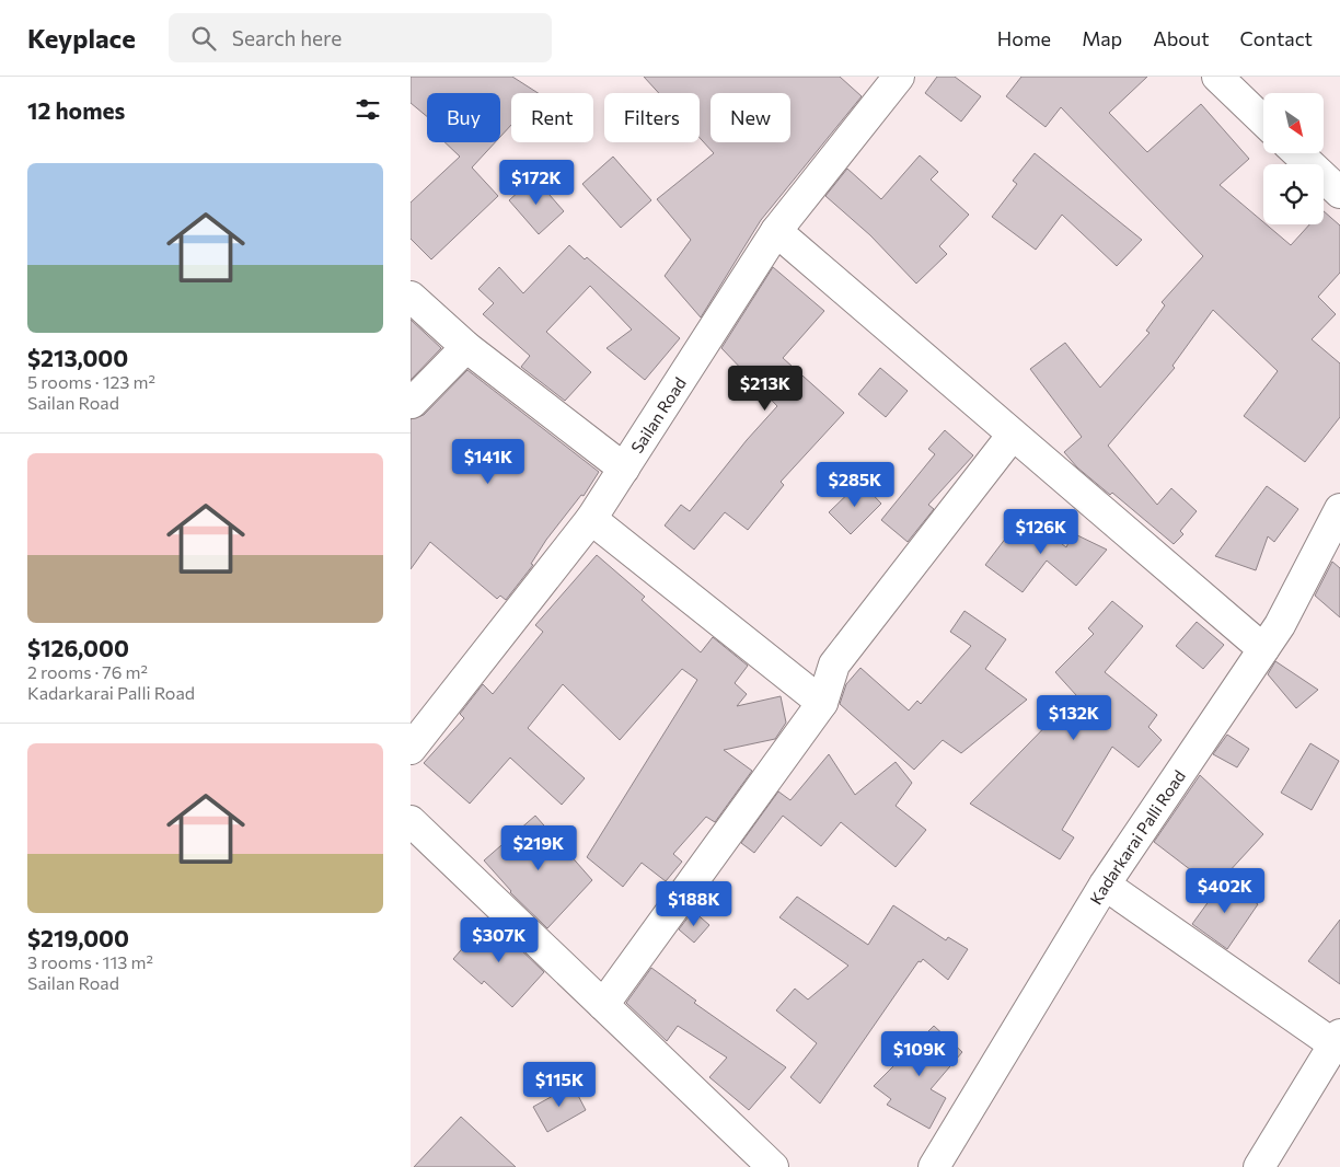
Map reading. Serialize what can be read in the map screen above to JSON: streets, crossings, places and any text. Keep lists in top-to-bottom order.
{
  "streets": {
    "street": ["Sailan Road", "Kadarkarai Palli Road"]
  },
  "north": "bottom right",
  "page": {
    "header": "Keyplace",
    "search": "Search here",
    "nav": [
      "Home",
      "Map",
      "About",
      "Contact"
    ],
    "heading": "12 homes",
    "chip": [
      "Buy",
      "Rent",
      "Filters",
      "New"
    ],
    "list": [
      {
        "name": "$213,000",
        "note": "5 rooms · 123 m² · Sailan Road"
      },
      {
        "name": "$126,000",
        "note": "2 rooms · 76 m² · Kadarkarai Palli Road"
      },
      {
        "name": "$219,000",
        "note": "3 rooms · 113 m² · Sailan Road"
      }
    ],
    "price": [
      "$172K",
      "$213K",
      "$141K",
      "$285K",
      "$126K",
      "$132K",
      "$219K",
      "$402K",
      "$188K",
      "$307K",
      "$109K",
      "$115K"
    ]
  }
}
